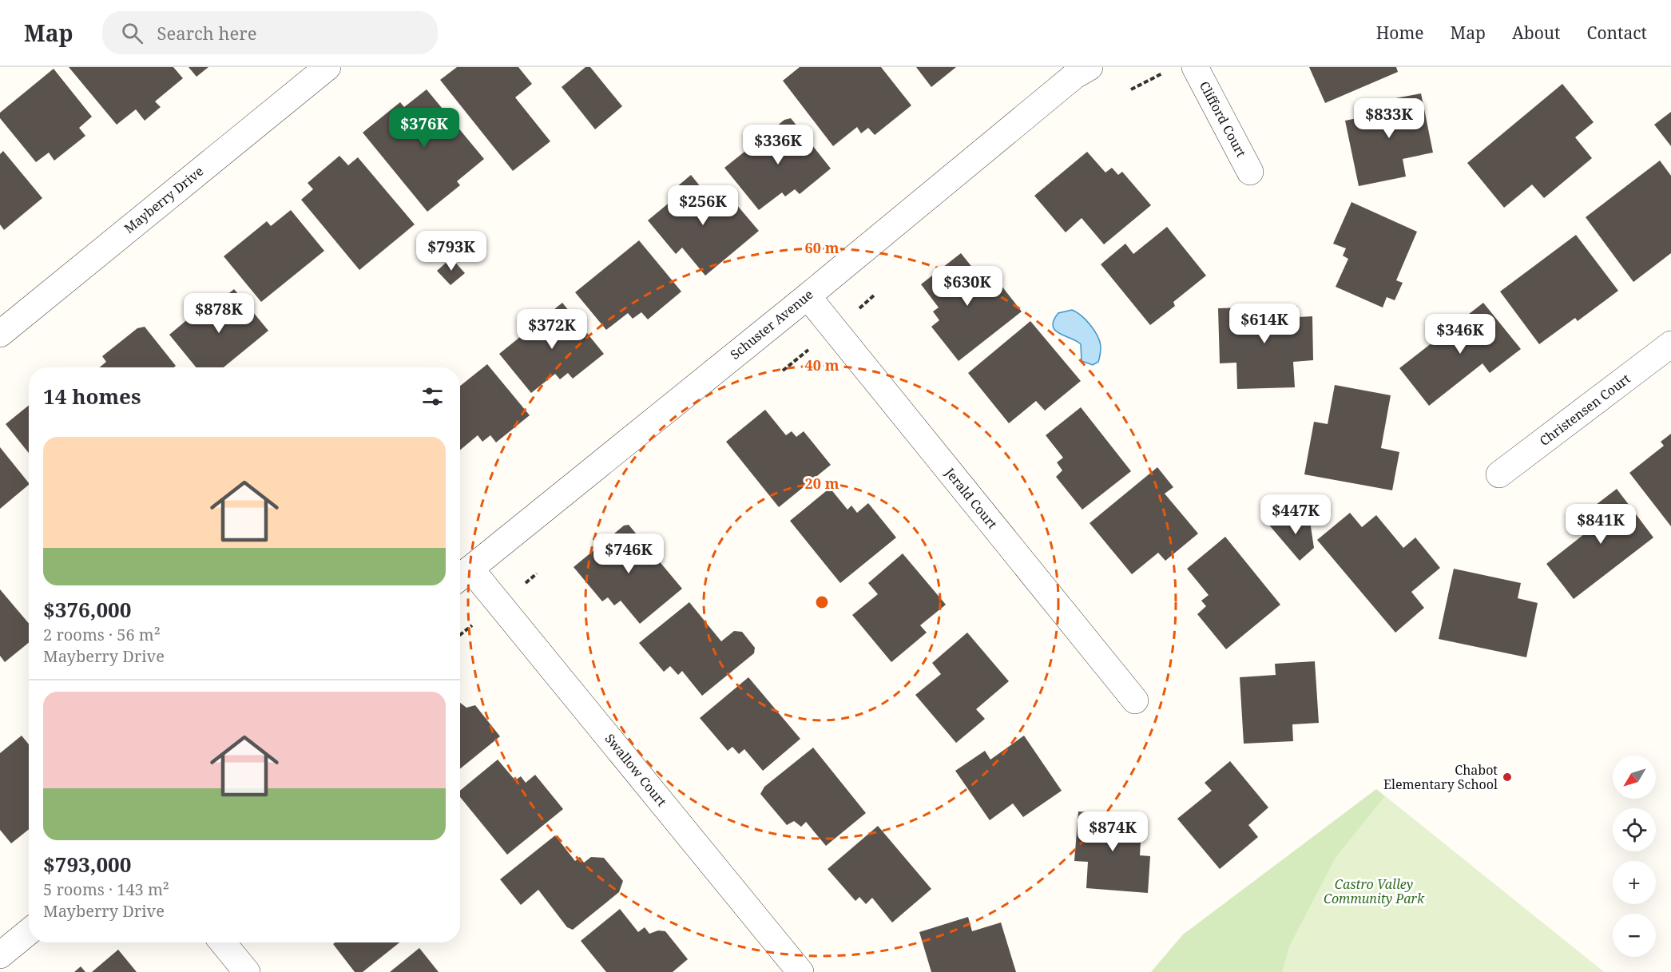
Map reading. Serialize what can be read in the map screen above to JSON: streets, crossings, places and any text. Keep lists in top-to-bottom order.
{
  "streets": {
    "street": [
      "Clifford Court",
      "Mayberry Drive",
      "Schuster Avenue",
      "Christensen Court",
      "Jerald Court",
      "Swallow Court"
    ]
  },
  "crossings": [
    ["Schuster Avenue", "Jerald Court"],
    ["Schuster Avenue", "Swallow Court"]
  ],
  "parks": ["Castro Valley Community Park"],
  "places": ["Chabot Elementary School"],
  "north": "bottom left",
  "page": {
    "header": "Map",
    "search": "Search here",
    "nav": [
      "Home",
      "Map",
      "About",
      "Contact"
    ],
    "price": [
      "$833K",
      "$376K",
      "$336K",
      "$256K",
      "$793K",
      "$630K",
      "$878K",
      "$614K",
      "$372K",
      "$346K",
      "$447K",
      "$841K",
      "$746K",
      "$874K"
    ],
    "heading": "14 homes",
    "list": [
      {
        "name": "$376,000",
        "note": "2 rooms · 56 m² · Mayberry Drive"
      },
      {
        "name": "$793,000",
        "note": "5 rooms · 143 m² · Mayberry Drive"
      }
    ],
    "map_buttons": ["+", "−"]
  },
  "rings": ["60 m", "40 m", "20 m"]
}
